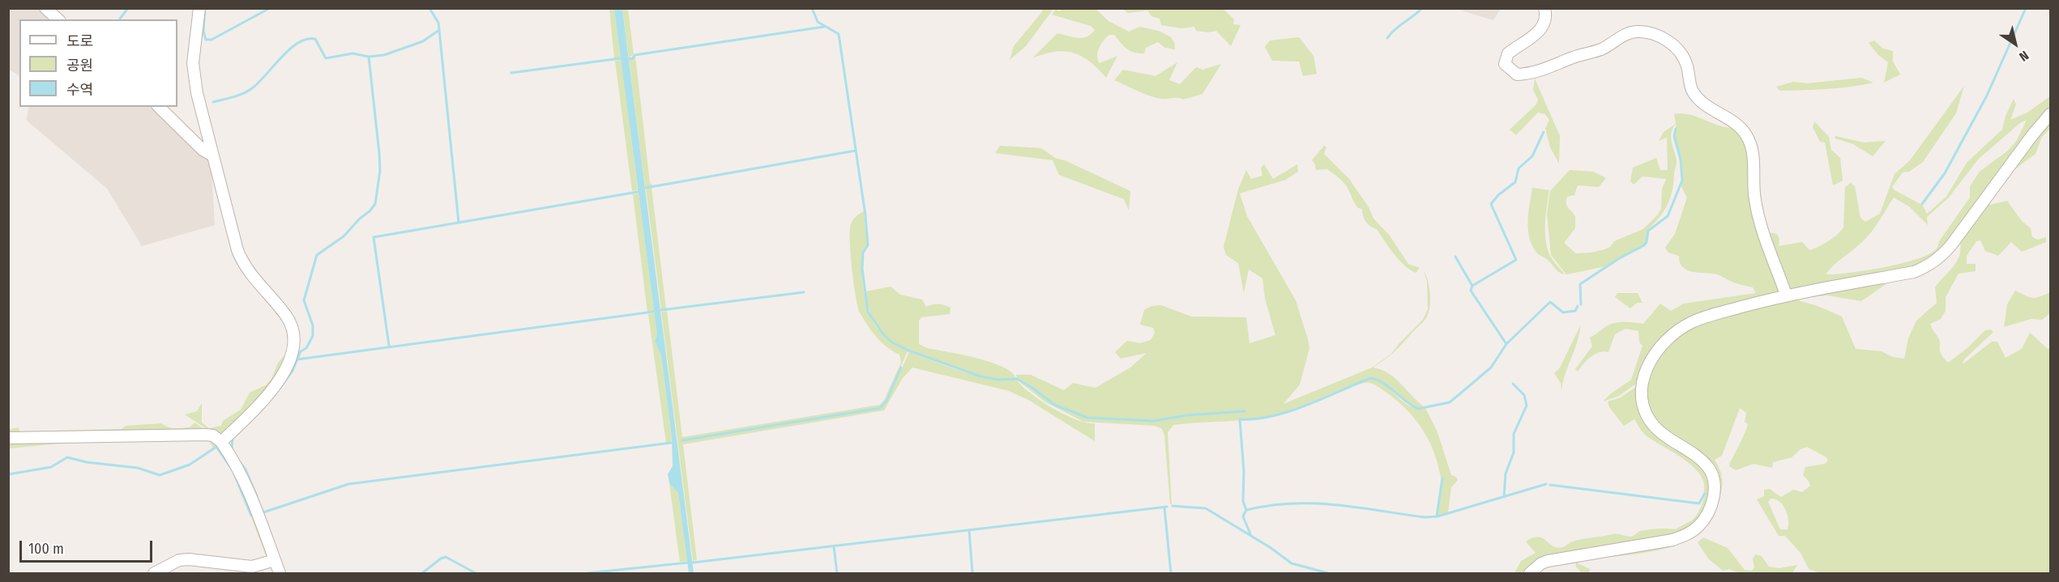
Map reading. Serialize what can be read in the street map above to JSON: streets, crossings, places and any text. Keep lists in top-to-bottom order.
{
  "legend": ["도로", "공원", "수역"],
  "scale_bar": "100 m",
  "north": "bottom right"
}
